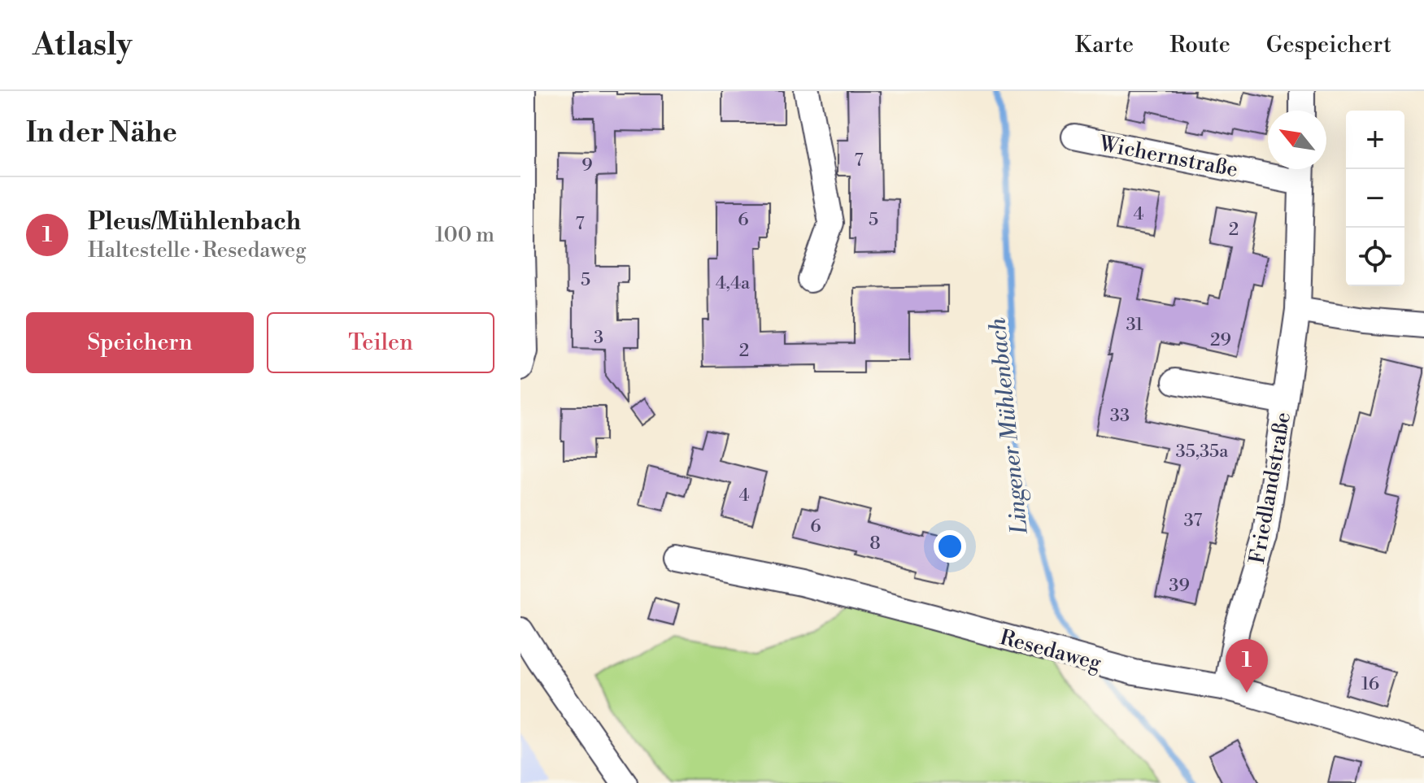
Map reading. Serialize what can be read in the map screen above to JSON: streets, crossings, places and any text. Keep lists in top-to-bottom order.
{
  "streets": {
    "street": ["Wichernstraße", "Friedlandstraße", "Resedaweg"]
  },
  "crossings": [
    ["Wichernstraße", "Friedlandstraße"],
    ["Friedlandstraße", "Resedaweg"]
  ],
  "water": ["Lingener Mühlenbach"],
  "house_numbers": [
    "7",
    "9",
    "4",
    "6",
    "5",
    "7",
    "2",
    "5",
    "4,4a",
    "31",
    "3",
    "29",
    "2",
    "33",
    "35,35a",
    "4",
    "37",
    "6",
    "8",
    "39",
    "16"
  ],
  "north": "top left",
  "page": {
    "header": "Atlasly",
    "nav": ["Karte", "Route", "Gespeichert"],
    "heading": "In der Nähe",
    "map_buttons": ["+", "−"],
    "list": [
      {
        "mark": "1",
        "name": "Pleus/Mühlenbach",
        "note": "Haltestelle · Resedaweg",
        "value": "100 m"
      }
    ],
    "buttons": ["Speichern", "Teilen"],
    "pins": "1"
  }
}
